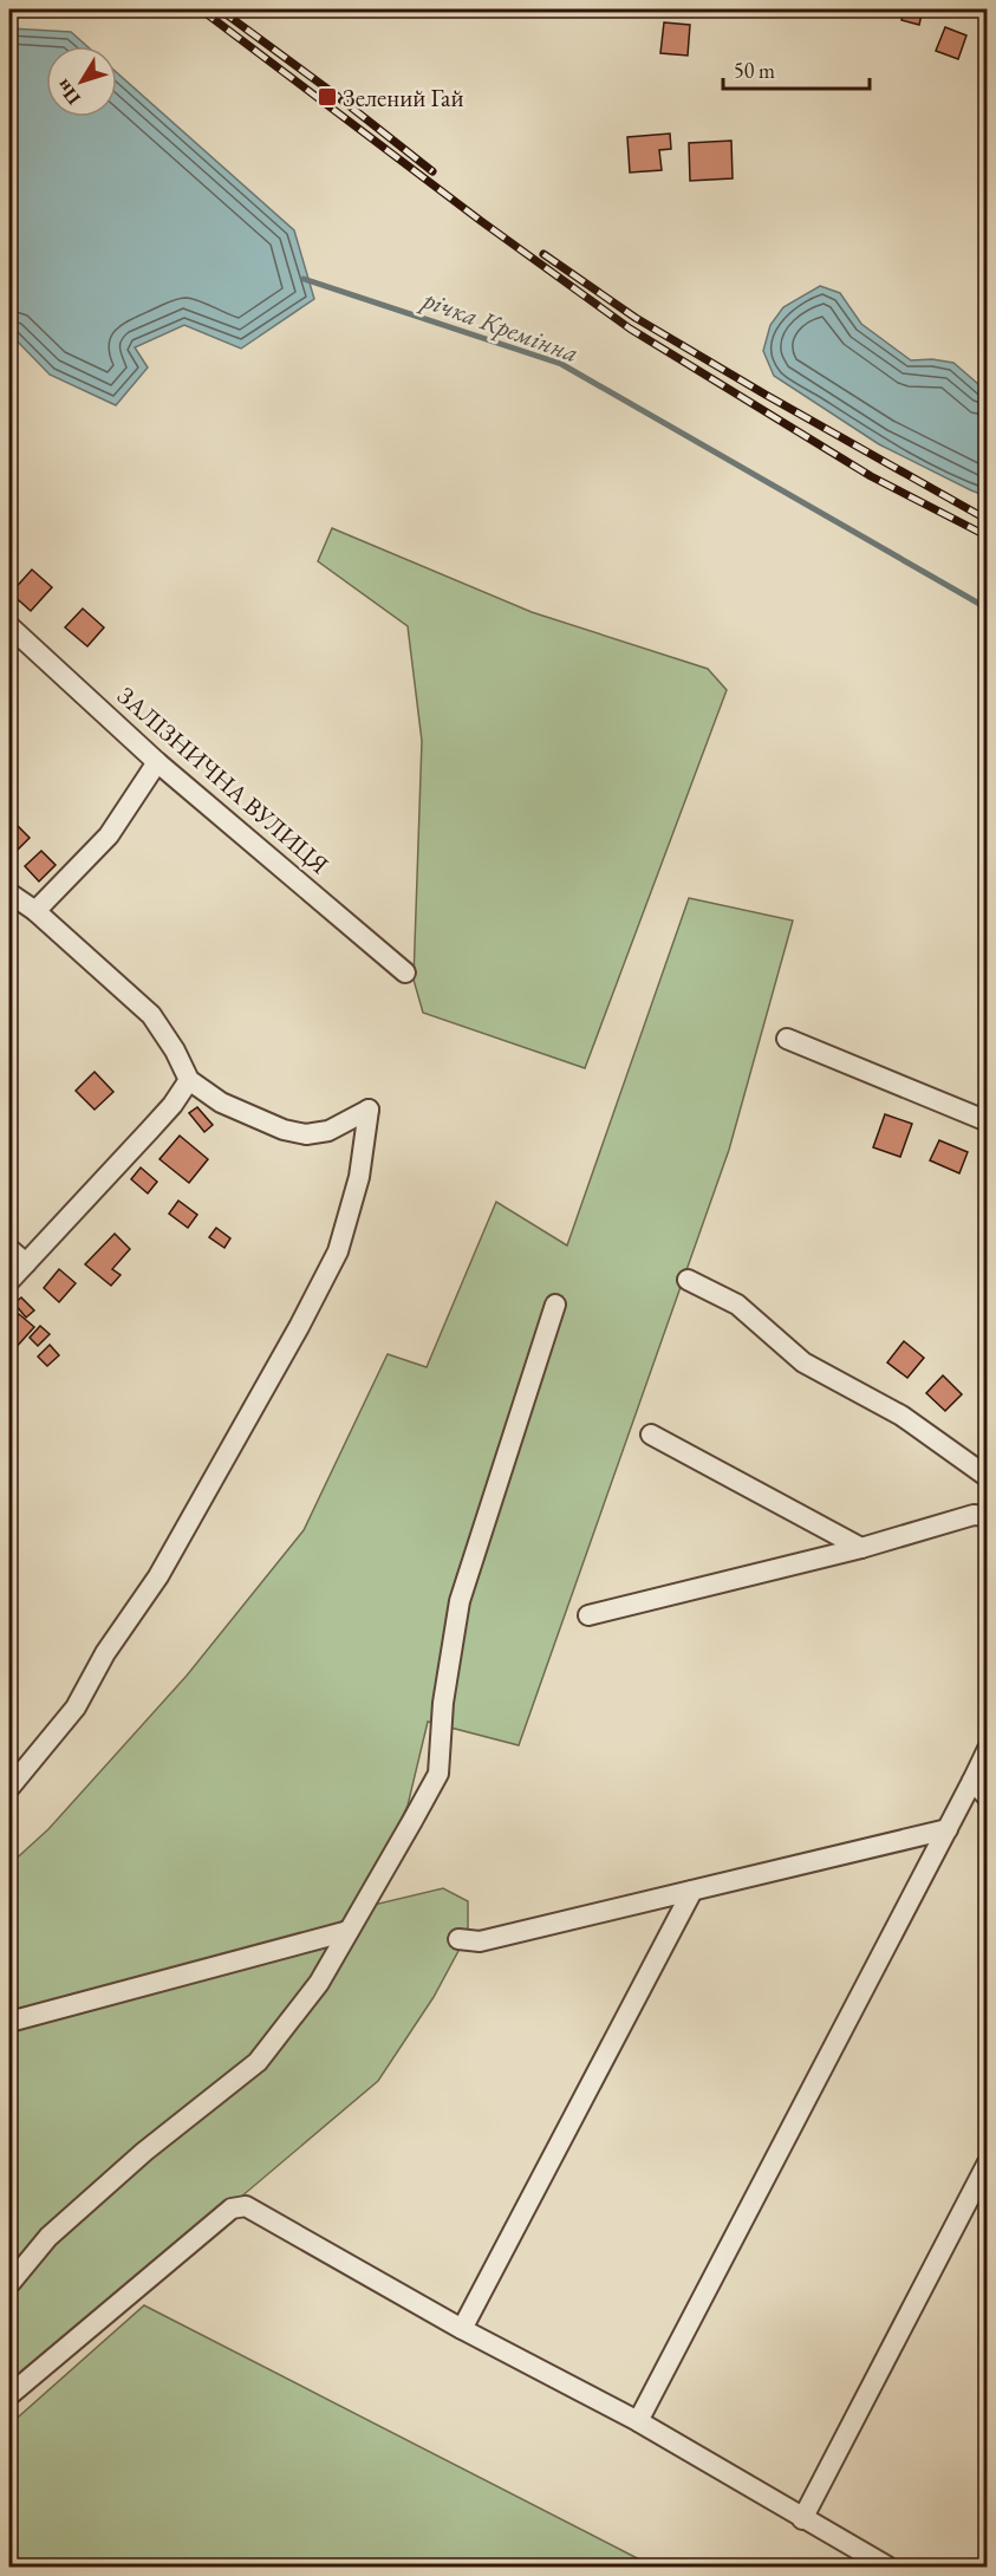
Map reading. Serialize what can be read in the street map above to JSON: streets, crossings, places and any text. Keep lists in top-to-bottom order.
{
  "streets": {
    "street": ["ЗАЛІЗНИЧНА ВУЛИЦЯ"]
  },
  "water": ["річка Кремінна"],
  "places": {
    "transit": ["Зелений Гай"]
  },
  "scale_bar": "50 m",
  "north": "bottom left"
}
